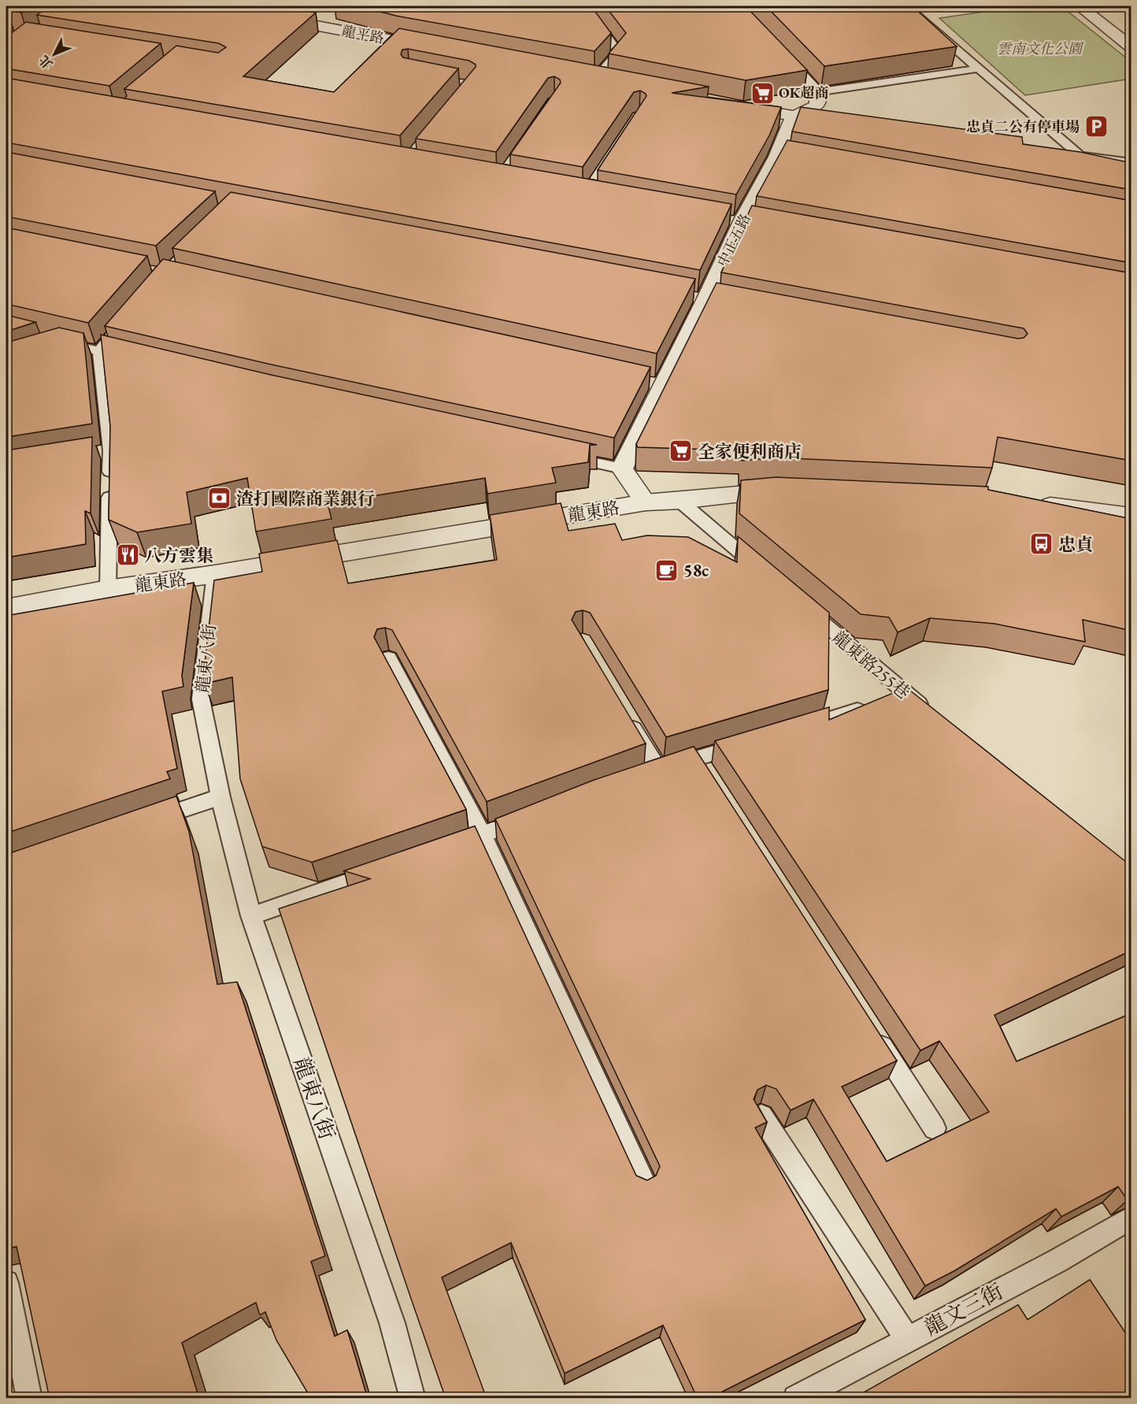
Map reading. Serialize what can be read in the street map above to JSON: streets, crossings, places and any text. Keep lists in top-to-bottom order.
{
  "streets": {
    "street": ["龍平路", "中正五路", "龍東路"],
    "lane": ["龍東八街", "龍東路255巷", "龍文三街"]
  },
  "crossings": [
    ["龍東路", "龍東八街"]
  ],
  "parks": ["雲南文化公園"],
  "places": {
    "supermarket": ["OK超商", "全家便利商店"],
    "parking": ["忠貞二公有停車場"],
    "bank": ["渣打國際商業銀行"],
    "bus stop": ["忠貞"],
    "restaurant": ["八方雲集"],
    "cafe": ["58c"]
  },
  "north": "bottom left"
}
